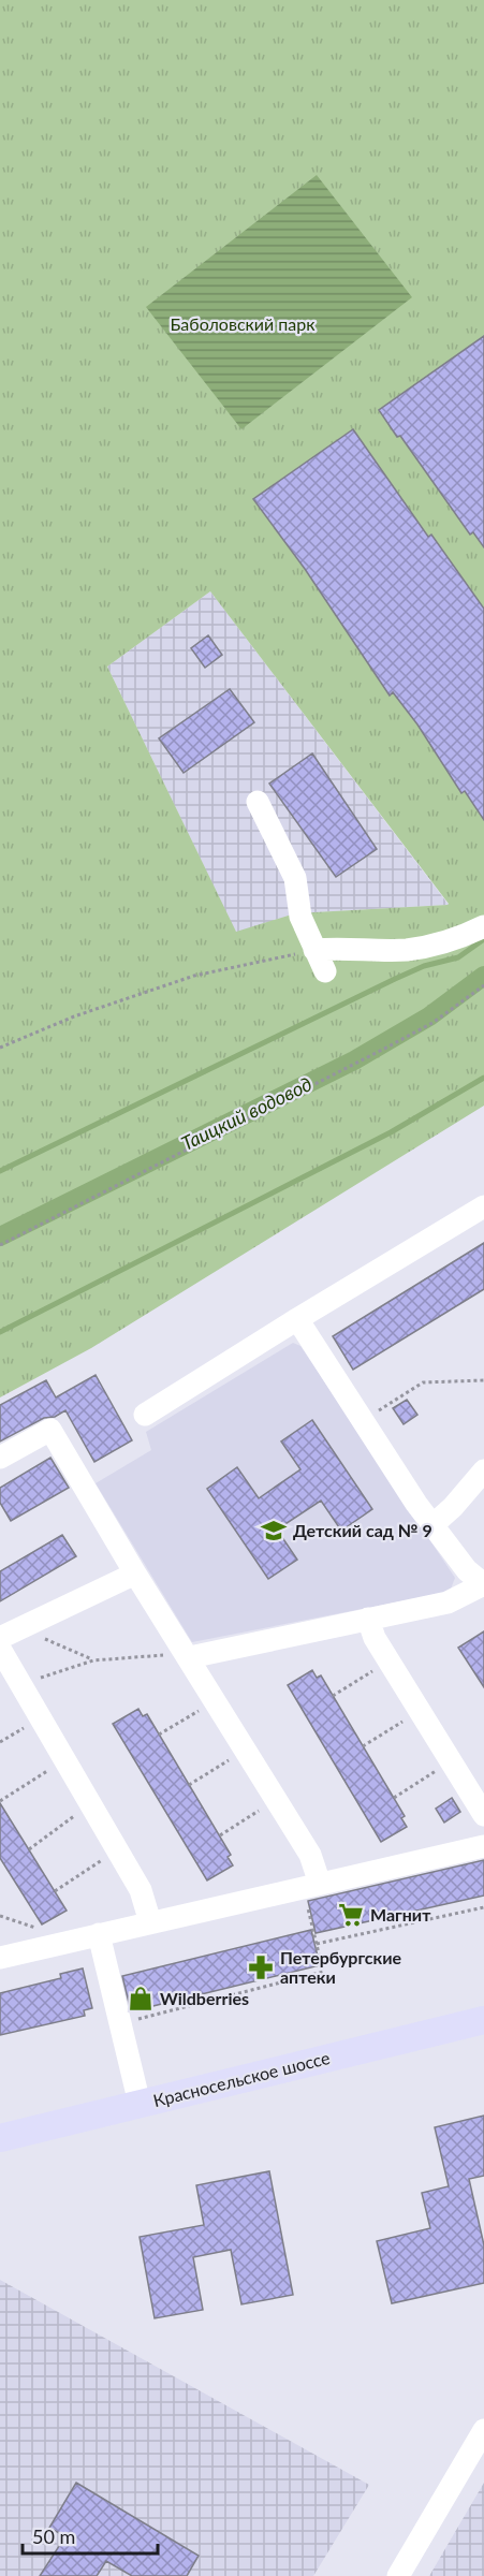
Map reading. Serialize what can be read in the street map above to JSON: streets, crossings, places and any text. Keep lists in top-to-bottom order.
{
  "streets": {
    "main road": ["Красносельское шоссе"]
  },
  "water": ["Таицкий водовод"],
  "parks": ["Баболовский парк"],
  "places": {
    "school or university": ["Детский сад № 9"],
    "supermarket": ["Магнит"],
    "pharmacy": ["Петербургские аптеки"],
    "shop": ["Wildberries"]
  },
  "scale_bar": "50 m"
}
